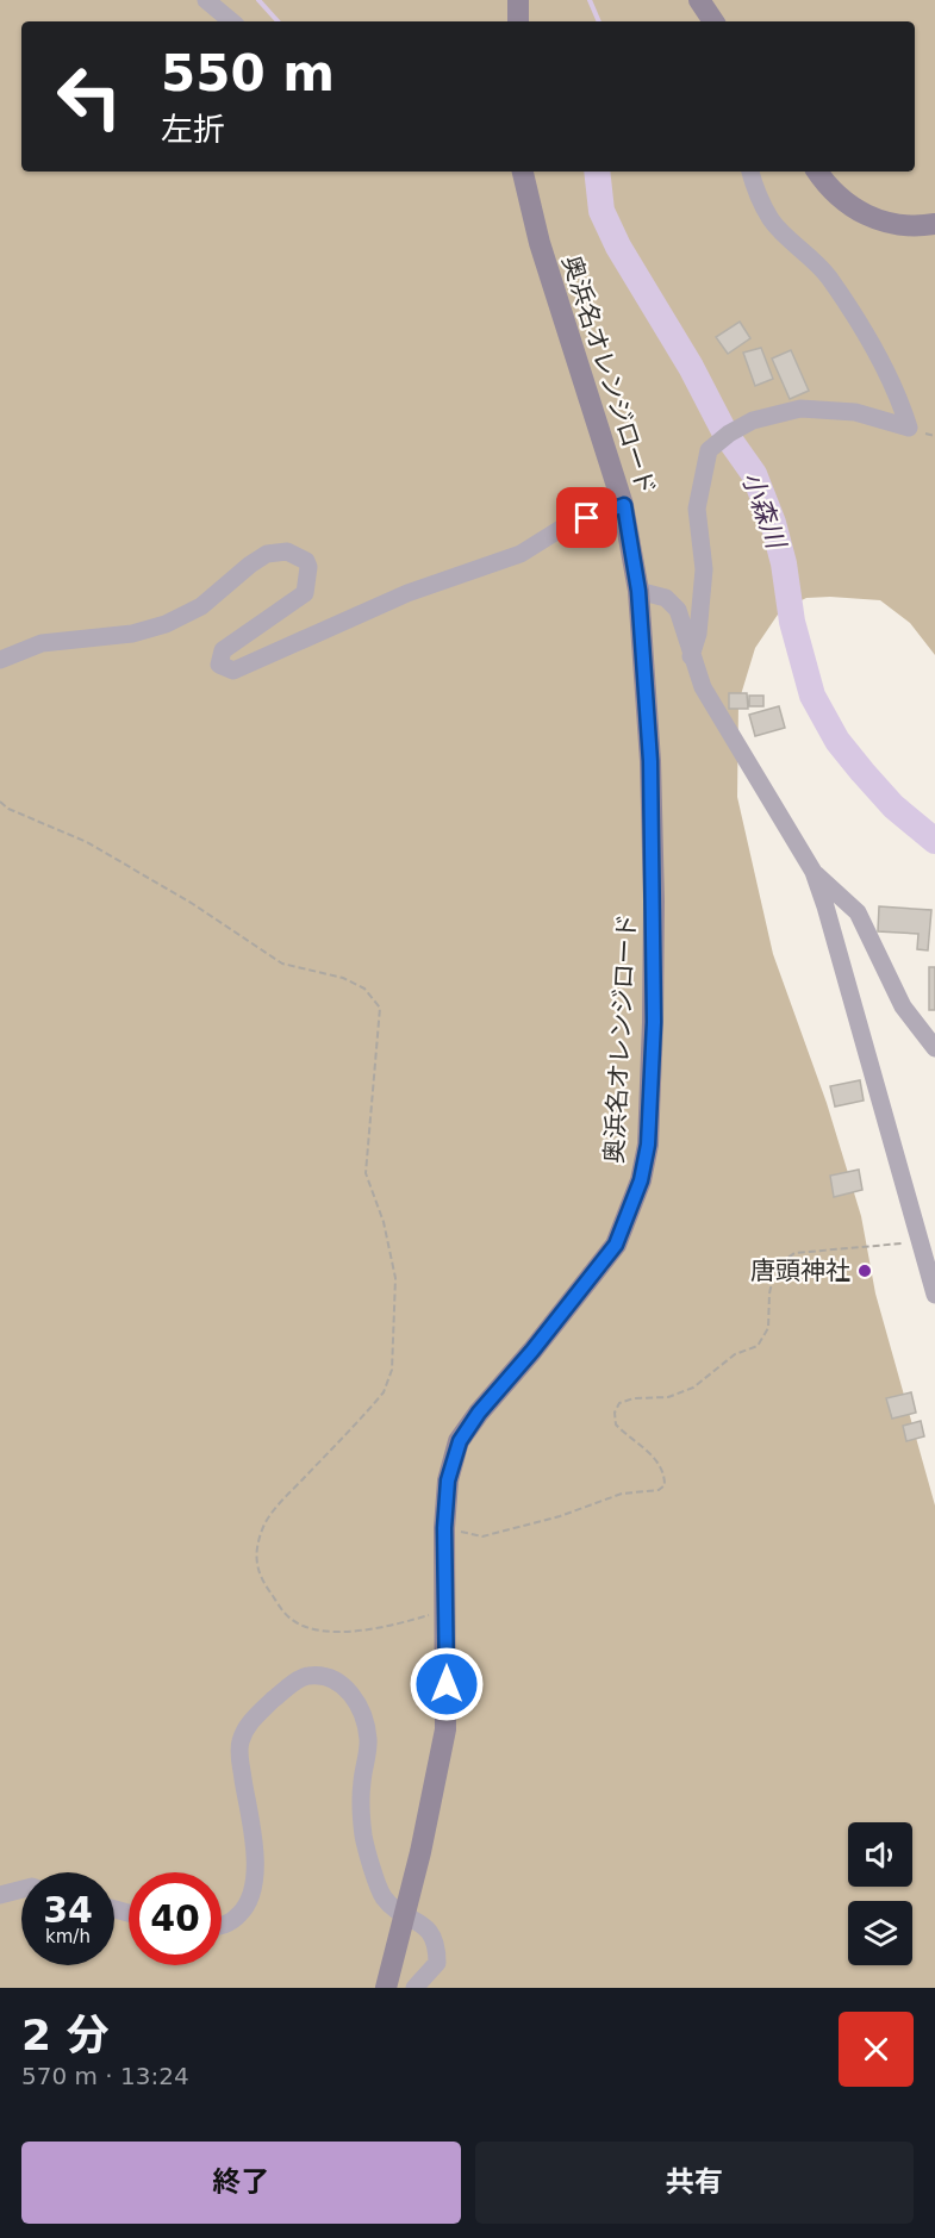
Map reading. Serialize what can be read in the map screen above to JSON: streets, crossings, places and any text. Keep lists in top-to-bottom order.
{
  "streets": {
    "street": ["奥浜名オレンジロード"]
  },
  "water": ["小森川"],
  "places": ["唐頭神社"],
  "page": {
    "turn": ["550 m", "左折"],
    "speed": "34 km/h",
    "limit": "40",
    "heading": ["2 分", "570 m · 13:24"],
    "buttons": ["終了", "共有"]
  }
}
